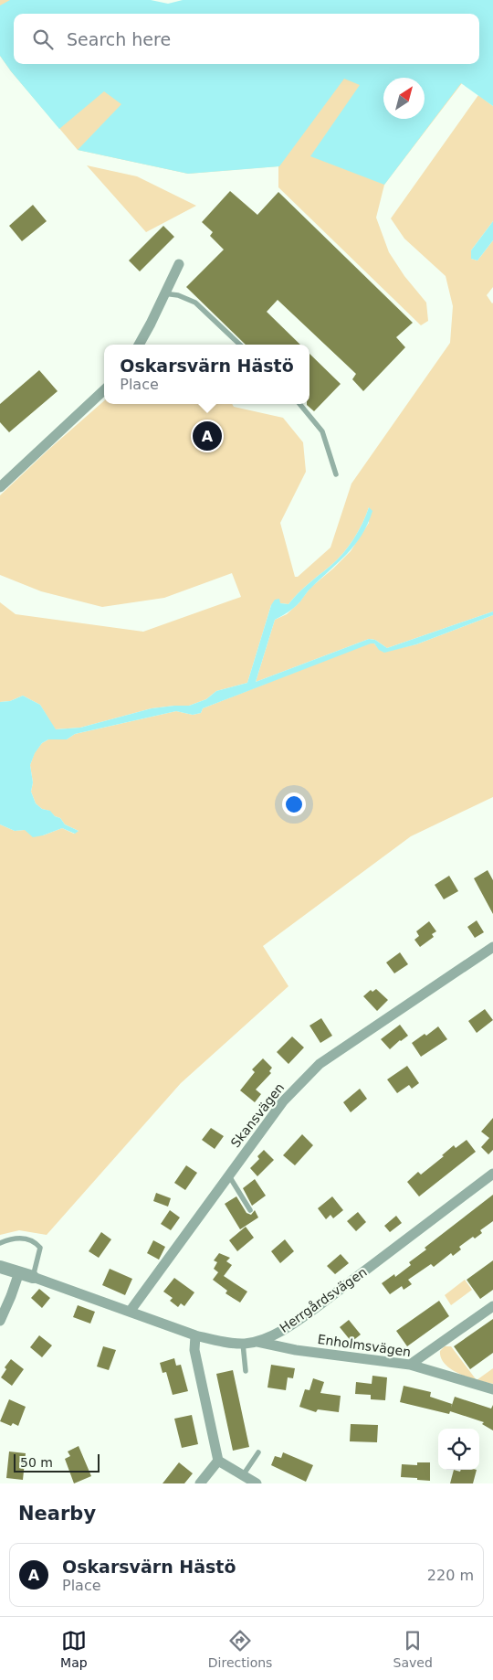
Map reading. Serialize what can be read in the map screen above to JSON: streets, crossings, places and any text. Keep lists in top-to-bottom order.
{
  "streets": {
    "street": ["Skansvägen", "Herrgårdsvägen", "Enholmsvägen"]
  },
  "crossings": [
    ["Skansvägen", "Herrgårdsvägen"],
    ["Herrgårdsvägen", "Enholmsvägen"]
  ],
  "scale_bar": "50 m",
  "north": "top right",
  "page": {
    "search": "Search here",
    "popup": ["Oskarsvärn Hästö", "Place"],
    "pins": "A",
    "scale": "50 m",
    "heading": "Nearby",
    "list": [
      {
        "mark": "A",
        "name": "Oskarsvärn Hästö",
        "note": "Place",
        "value": "220 m"
      }
    ],
    "nav": ["Map", "Directions", "Saved"]
  }
}
